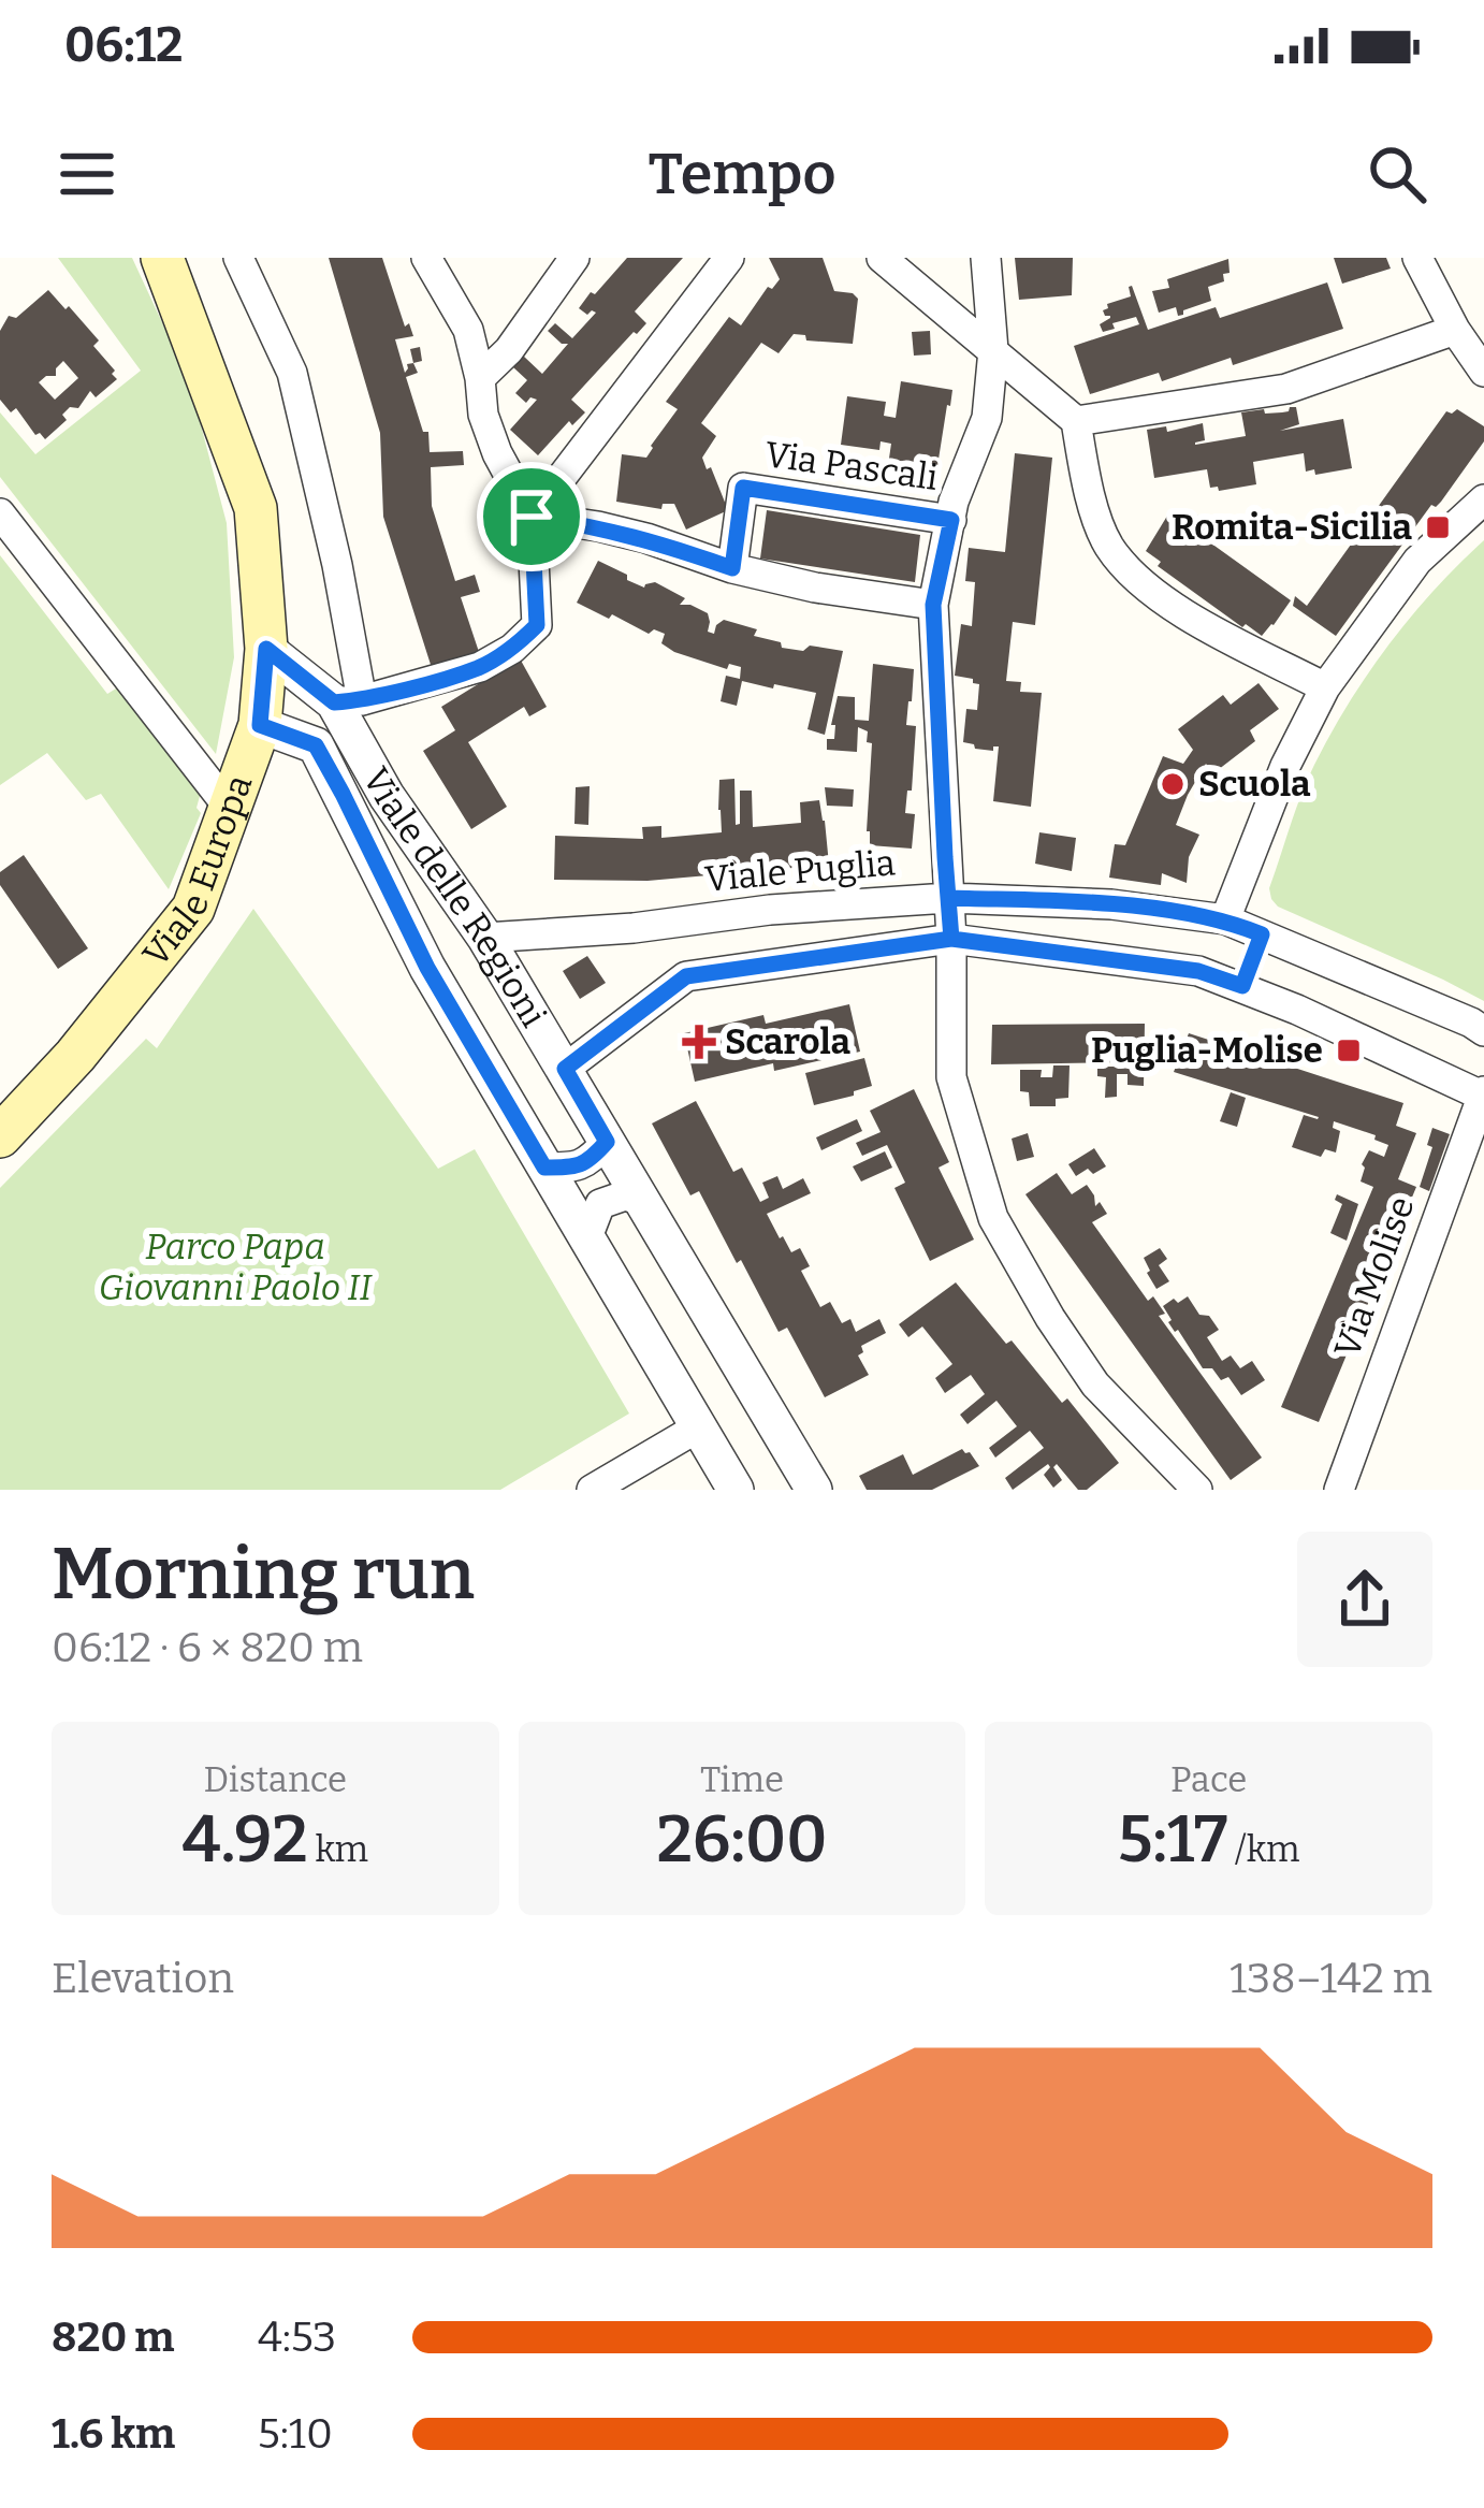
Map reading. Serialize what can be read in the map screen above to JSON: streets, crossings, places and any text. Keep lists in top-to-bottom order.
{
  "streets": {
    "main road": ["Viale Europa"],
    "street": [
      "Via Pascali",
      "Viale Puglia",
      "Viale delle Regioni",
      "Via Molise"
    ]
  },
  "crossings": [
    ["Viale Europa", "Viale delle Regioni"],
    ["Viale Puglia", "Viale delle Regioni"]
  ],
  "parks": ["Parco Papa Giovanni Paolo II"],
  "places": {
    "transit": ["Romita-Sicilia", "Puglia-Molise"],
    "other": ["Scuola"],
    "health": ["Scarola"]
  },
  "page": {
    "status": "06:12",
    "header": "Tempo",
    "heading": ["Morning run", "06:12 · 6 × 820 m"],
    "stats": [
      ["Distance", "4.92 km"],
      ["Time", "26:00"],
      ["Pace", "5:17 /km"]
    ],
    "chart": ["Elevation", "138–142 m"],
    "list": [
      {
        "name": "820 m",
        "note": "4:53"
      },
      {
        "name": "1.6 km",
        "note": "5:10"
      }
    ]
  }
}
